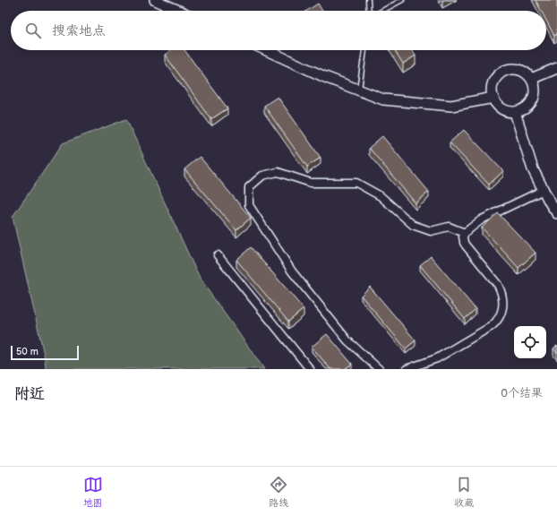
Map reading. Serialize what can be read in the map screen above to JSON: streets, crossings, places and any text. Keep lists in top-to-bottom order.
{
  "scale_bar": "50 m",
  "page": {
    "search": "搜索地点",
    "scale": "50 m",
    "heading": ["附近", "0个结果"],
    "nav": ["地图", "路线", "收藏"]
  }
}
